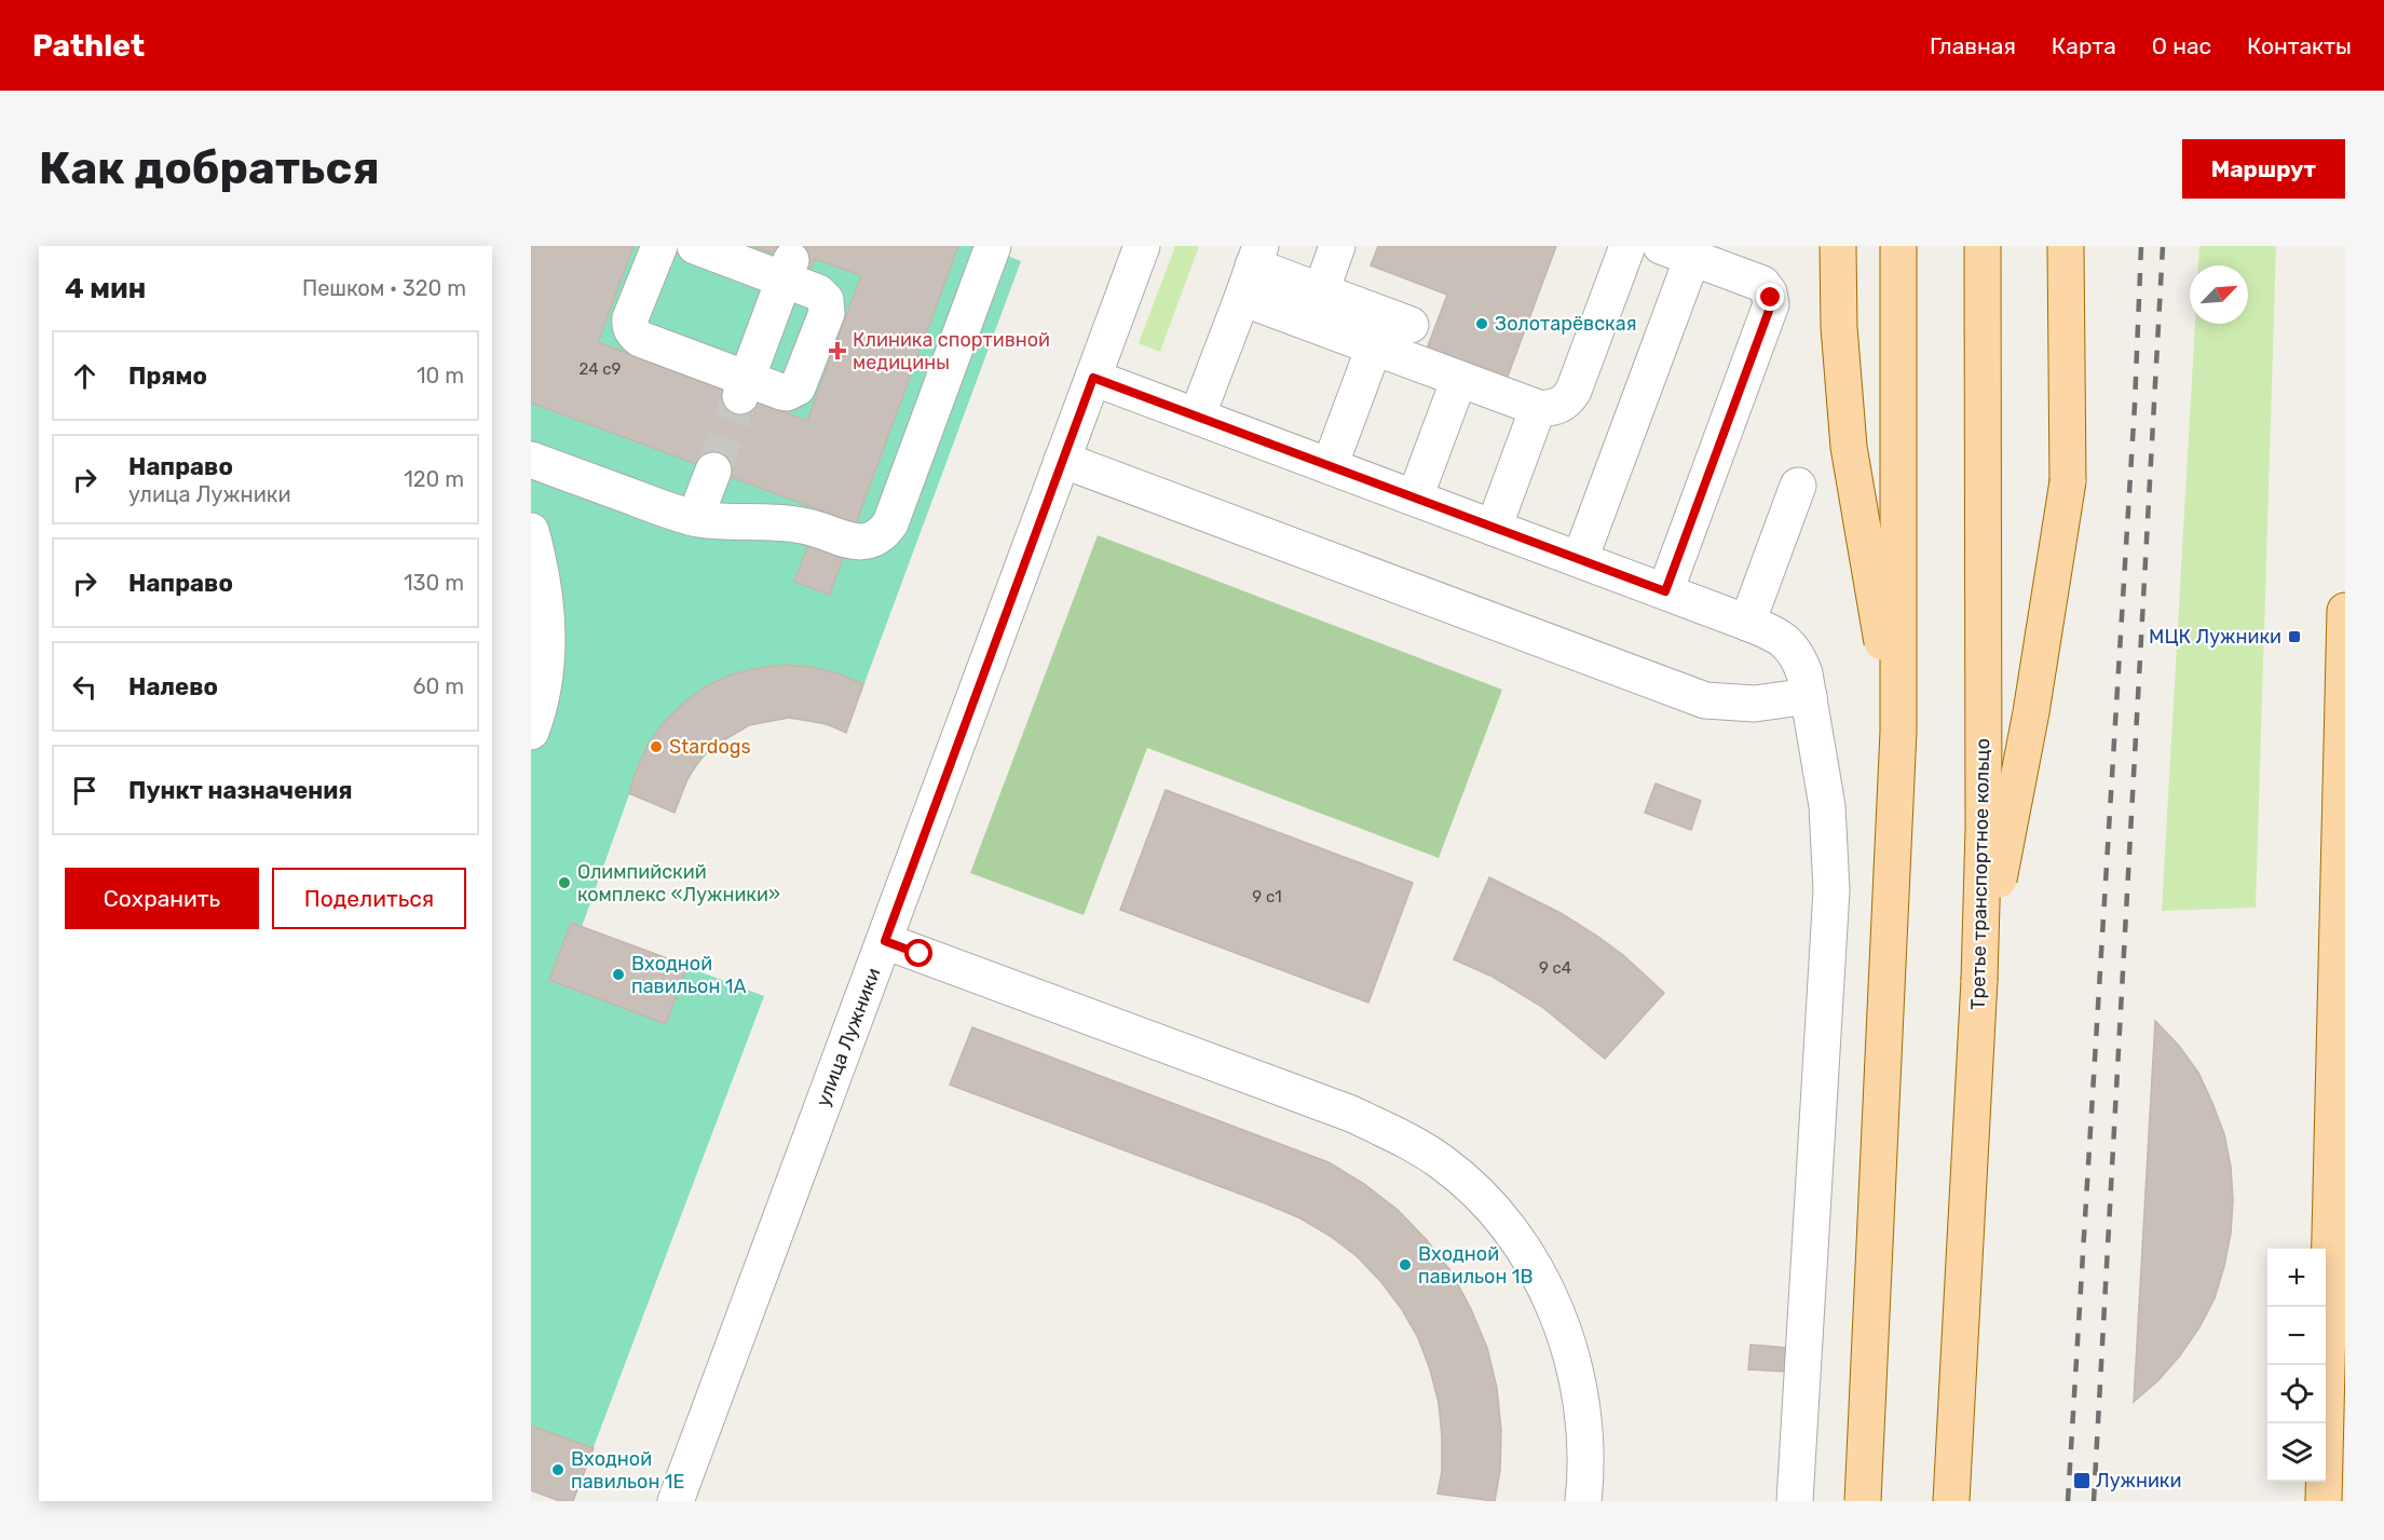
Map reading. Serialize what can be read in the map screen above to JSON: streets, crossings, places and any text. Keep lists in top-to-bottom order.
{
  "streets": {
    "main road": ["Третье транспортное кольцо"],
    "street": ["улица Лужники"]
  },
  "places": {
    "other": [
      "Золотарёвская",
      "Stardogs",
      "Олимпийский комплекс «Лужники»",
      "Входной павильон 1A",
      "Входной павильон 1B",
      "Входной павильон 1E"
    ],
    "health": ["Клиника спортивной медицины"],
    "transit": ["МЦК Лужники", "Лужники"]
  },
  "house_numbers": ["24 с9", "9 с1", "9 с4"],
  "north": "top right",
  "page": {
    "header": "Pathlet",
    "nav": [
      "Главная",
      "Карта",
      "О нас",
      "Контакты"
    ],
    "buttons": [
      "Маршрут",
      ["Сохранить", "Поделиться"]
    ],
    "title": "Как добраться",
    "heading": ["4 мин", "Пешком · 320 m"],
    "list": [
      ["Прямо", "10 m"],
      ["Направо", "улица Лужники", "120 m"],
      ["Направо", "130 m"],
      ["Налево", "60 m"],
      "Пункт назначения"
    ],
    "map_buttons": ["+", "−"]
  }
}
